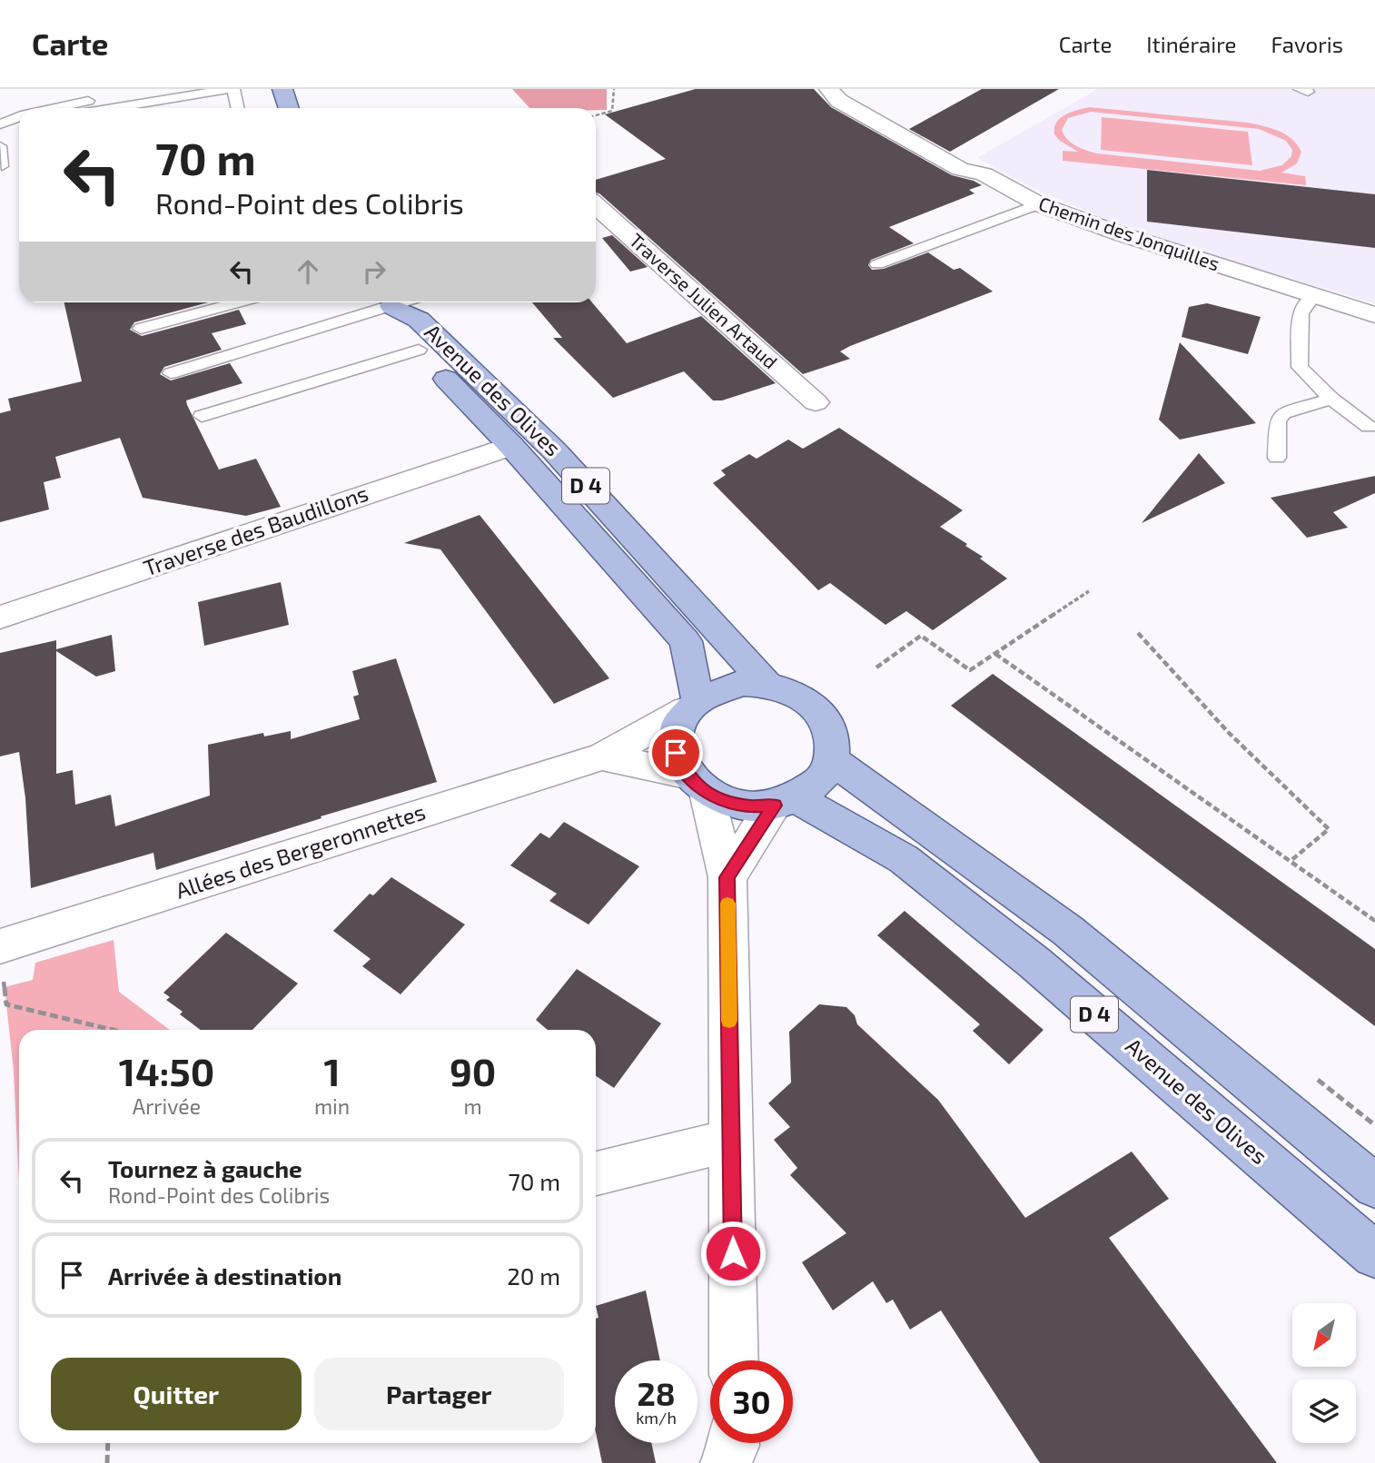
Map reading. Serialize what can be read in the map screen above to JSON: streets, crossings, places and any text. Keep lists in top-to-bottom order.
{
  "streets": {
    "main road": ["Avenue des Olives", "D 4"],
    "street": [
      "Chemin des Jonquilles",
      "Traverse Julien Artaud",
      "Traverse des Baudillons",
      "Allées des Bergeronnettes"
    ]
  },
  "crossings": [
    ["Avenue des Olives", "D 4"],
    ["Avenue des Olives", "Traverse des Baudillons"],
    ["Avenue des Olives", "Allées des Bergeronnettes"],
    ["D 4", "Allées des Bergeronnettes"]
  ],
  "north": "bottom left",
  "page": {
    "header": "Carte",
    "nav": ["Carte", "Itinéraire", "Favoris"],
    "turn": ["70 m", "Rond-Point des Colibris"],
    "eta": [
      "14:50",
      "Arrivée",
      "1",
      "min",
      "90",
      "m"
    ],
    "list": [
      {
        "name": "Tournez à gauche",
        "note": "Rond-Point des Colibris",
        "value": "70 m"
      },
      {
        "name": "Arrivée à destination",
        "value": "20 m"
      }
    ],
    "buttons": ["Quitter", "Partager"],
    "speed": "28 km/h",
    "limit": "30"
  }
}
